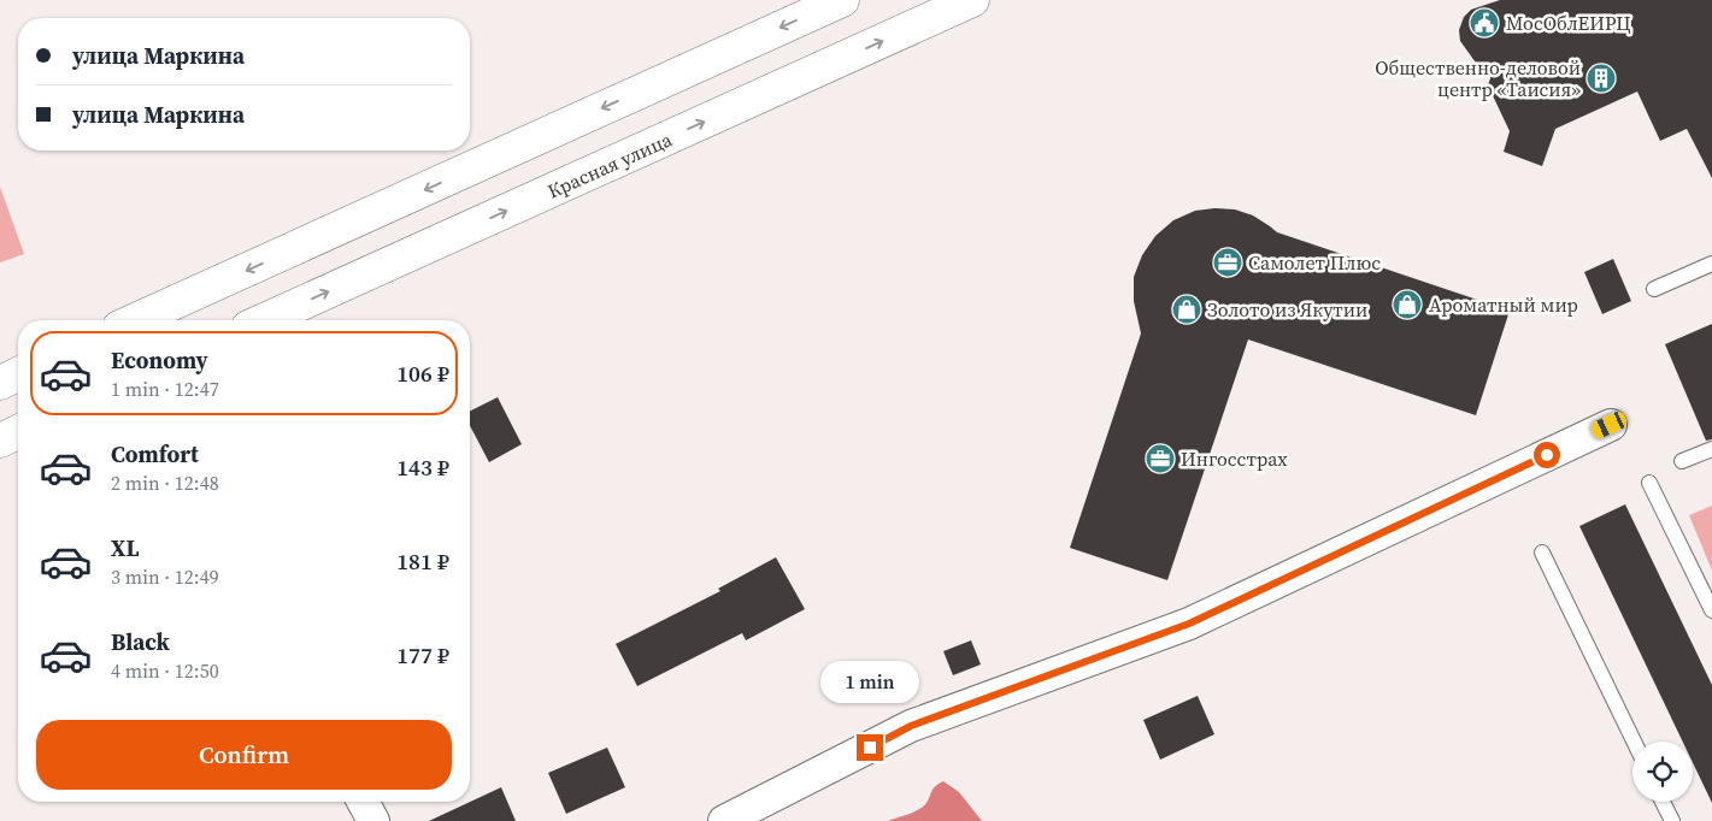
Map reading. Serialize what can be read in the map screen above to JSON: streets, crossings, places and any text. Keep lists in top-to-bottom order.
{
  "streets": {
    "highway": ["Красная улица"]
  },
  "places": {
    "public building": ["МосОблЕИРЦ"],
    "building": ["Общественно-деловой центр «Таисия»"],
    "office": ["Самолет Плюс", "Ингосстрах"],
    "shop": ["Ароматный мир", "Золото из Якутии"]
  },
  "page": {
    "banner": ["улица Маркина", "улица Маркина"],
    "list": [
      {
        "name": "Economy",
        "note": "1 min · 12:47",
        "value": "106 ₽"
      },
      {
        "name": "Comfort",
        "note": "2 min · 12:48",
        "value": "143 ₽"
      },
      {
        "name": "XL",
        "note": "3 min · 12:49",
        "value": "181 ₽"
      },
      {
        "name": "Black",
        "note": "4 min · 12:50",
        "value": "177 ₽"
      }
    ],
    "bubble": "1 min",
    "buttons": "Confirm"
  }
}
